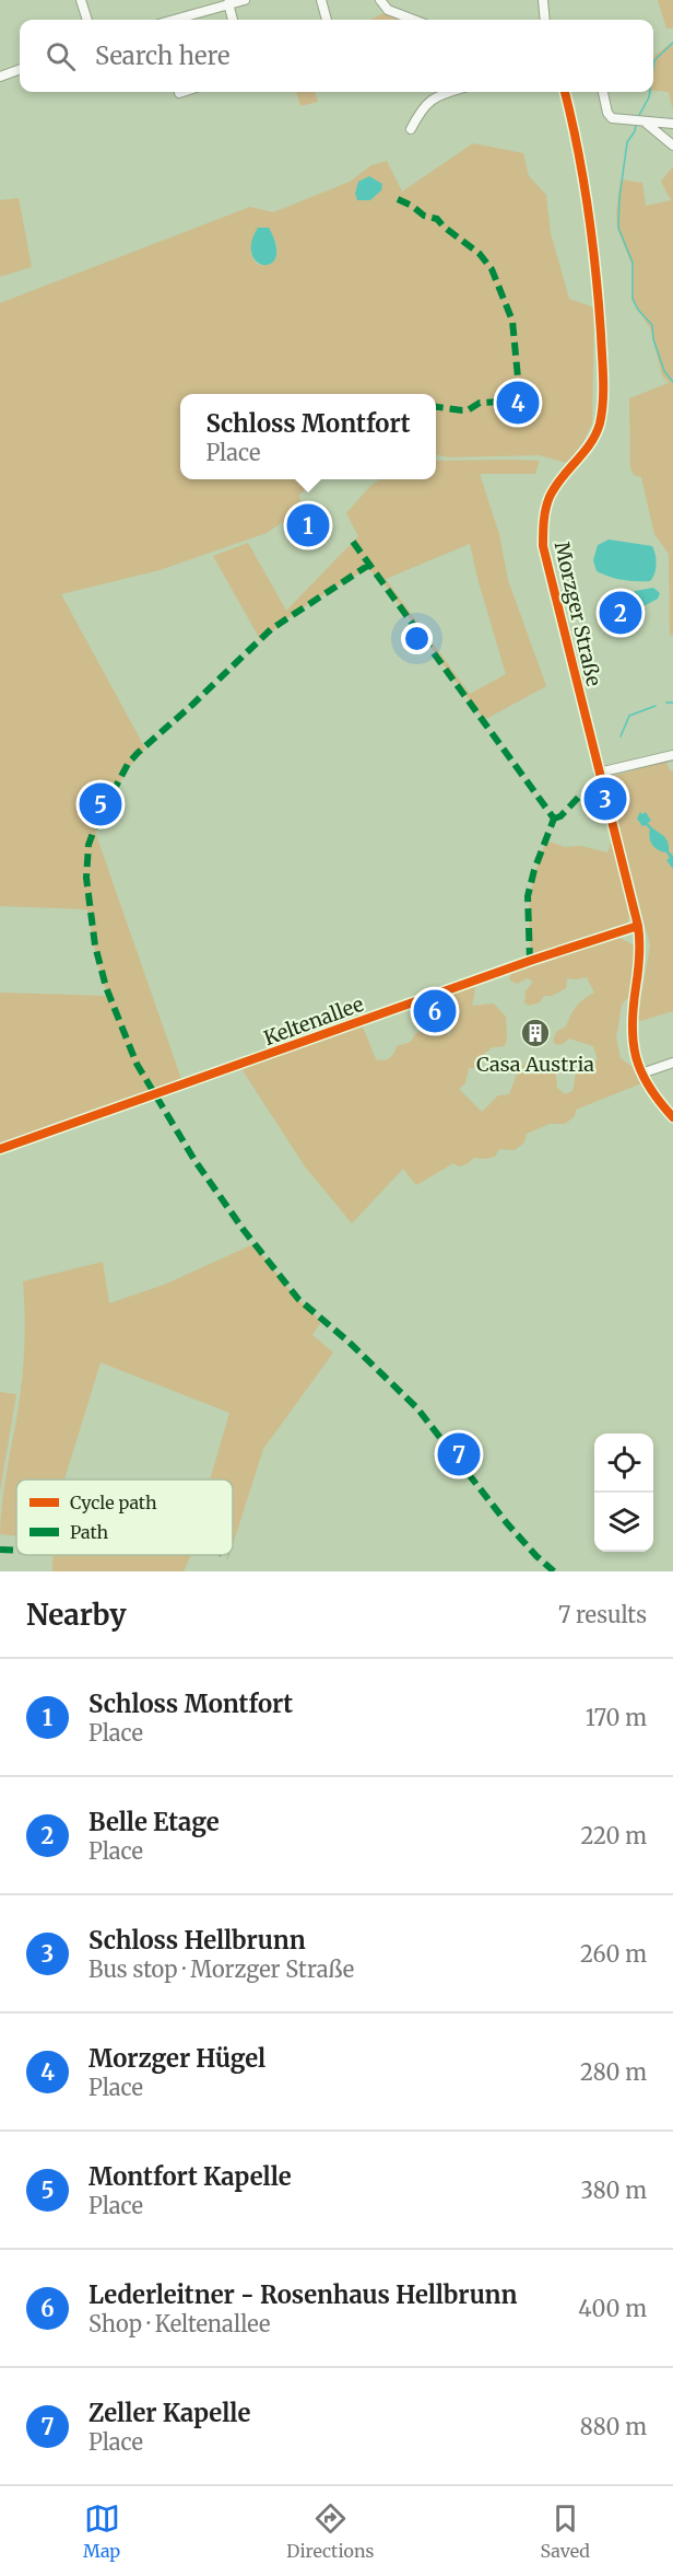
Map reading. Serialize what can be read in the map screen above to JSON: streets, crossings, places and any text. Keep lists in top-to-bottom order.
{
  "streets": {
    "street": ["Morzger Straße", "Keltenallee"]
  },
  "crossings": [
    ["Morzger Straße", "Keltenallee"]
  ],
  "places": {
    "building": ["Casa Austria"]
  },
  "legend": ["Cycle path", "Path"],
  "page": {
    "search": "Search here",
    "pins": [
      "4",
      "1",
      "2",
      "3",
      "5",
      "6",
      "7"
    ],
    "popup": ["Schloss Montfort", "Place"],
    "heading": ["Nearby", "7 results"],
    "list": [
      {
        "mark": "1",
        "name": "Schloss Montfort",
        "note": "Place",
        "value": "170 m"
      },
      {
        "mark": "2",
        "name": "Belle Etage",
        "note": "Place",
        "value": "220 m"
      },
      {
        "mark": "3",
        "name": "Schloss Hellbrunn",
        "note": "Bus stop · Morzger Straße",
        "value": "260 m"
      },
      {
        "mark": "4",
        "name": "Morzger Hügel",
        "note": "Place",
        "value": "280 m"
      },
      {
        "mark": "5",
        "name": "Montfort Kapelle",
        "note": "Place",
        "value": "380 m"
      },
      {
        "mark": "6",
        "name": "Lederleitner - Rosenhaus Hellbrunn",
        "note": "Shop · Keltenallee",
        "value": "400 m"
      },
      {
        "mark": "7",
        "name": "Zeller Kapelle",
        "note": "Place",
        "value": "880 m"
      }
    ],
    "nav": ["Map", "Directions", "Saved"]
  }
}
